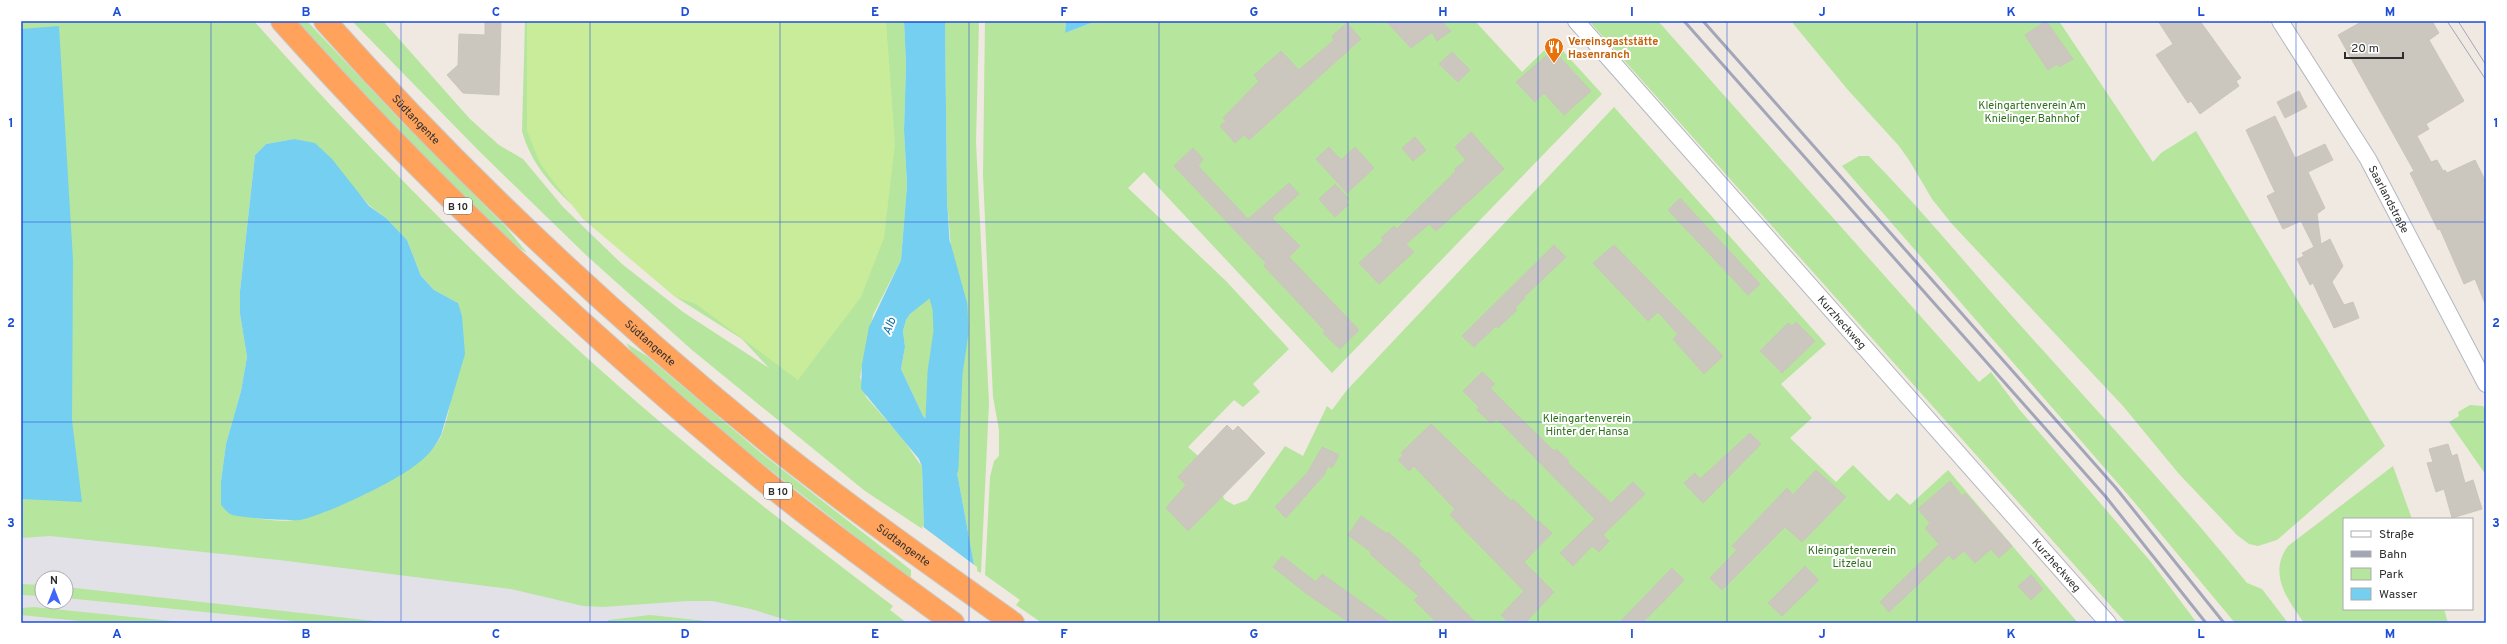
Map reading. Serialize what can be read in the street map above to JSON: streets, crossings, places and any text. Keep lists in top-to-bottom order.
{
  "streets": {
    "highway": ["Südtangente", "B 10"],
    "street": ["Saarlandstraße", "Kurzheckweg"]
  },
  "water": ["Alb"],
  "parks": ["Kleingartenverein Am Knielinger Bahnhof", "Kleingartenverein Hinter der Hansa", "Kleingartenverein Litzelau"],
  "places": {
    "restaurant": ["Vereinsgaststätte Hasenranch"]
  },
  "legend": [
    "Straße",
    "Bahn",
    "Park",
    "Wasser"
  ],
  "scale_bar": "20 m",
  "north": "top",
  "grid": {
    "columns": [
      "A",
      "B",
      "C",
      "D",
      "E",
      "F",
      "G",
      "H",
      "I",
      "J",
      "K",
      "L",
      "M"
    ],
    "rows": ["1", "2", "3"]
  }
}
